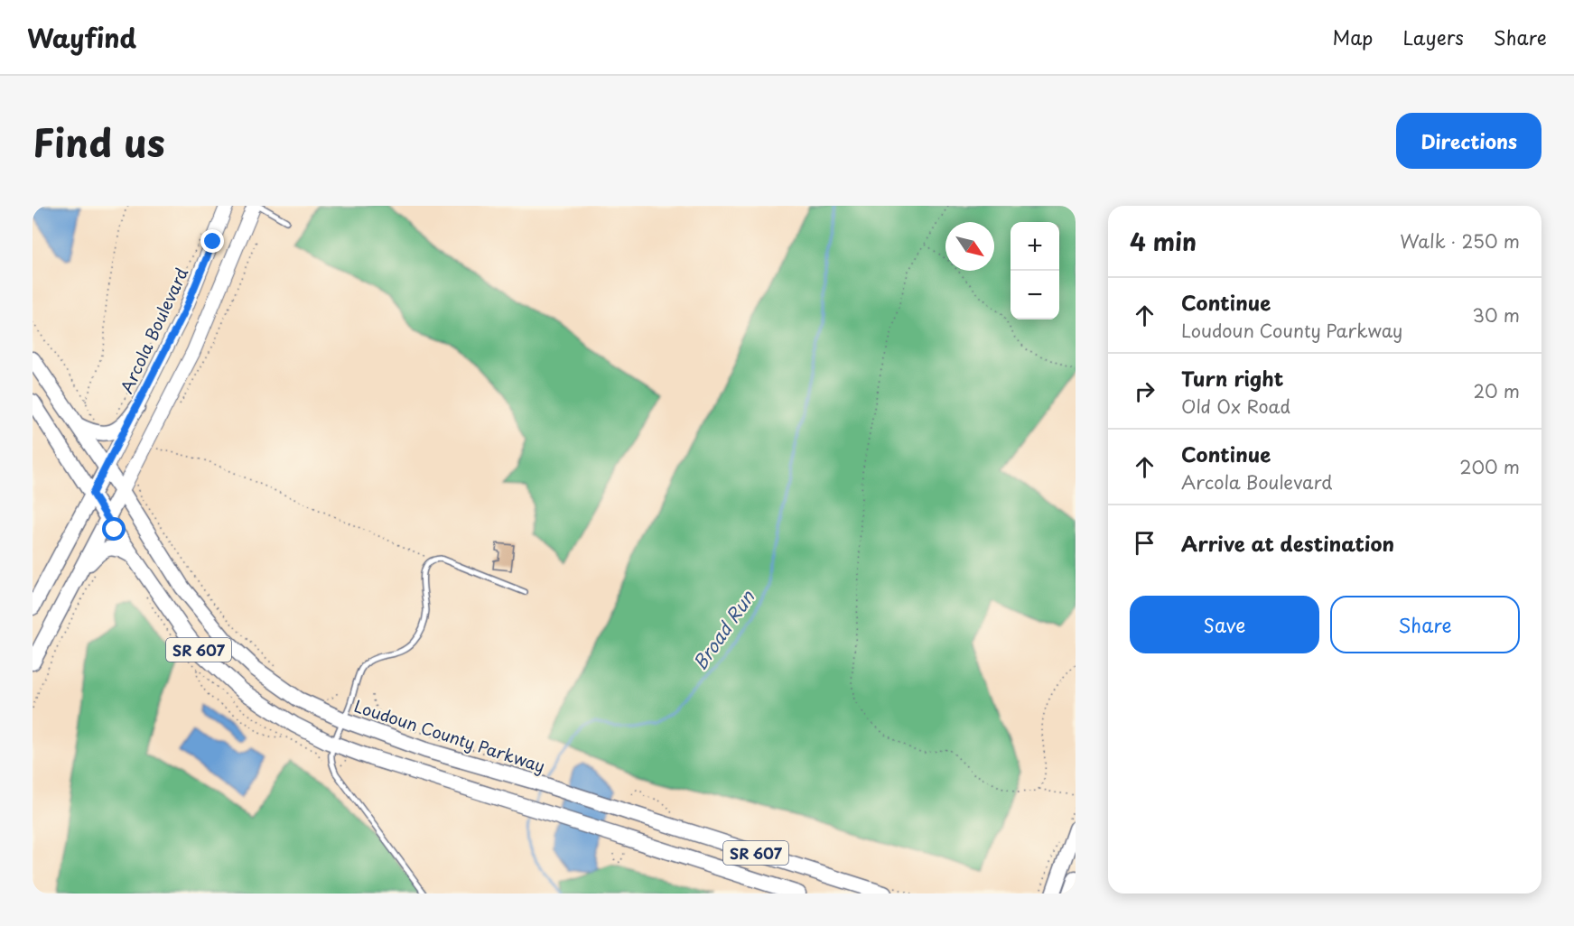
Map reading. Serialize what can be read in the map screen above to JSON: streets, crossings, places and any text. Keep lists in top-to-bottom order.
{
  "streets": {
    "main road": ["Arcola Boulevard", "SR 607", "Loudoun County Parkway"]
  },
  "crossings": [
    ["Arcola Boulevard", "Loudoun County Parkway"]
  ],
  "water": ["Broad Run"],
  "north": "bottom right",
  "page": {
    "header": "Wayfind",
    "nav": ["Map", "Layers", "Share"],
    "title": "Find us",
    "buttons": [
      "Directions",
      ["Save", "Share"]
    ],
    "heading": ["4 min", "Walk · 250 m"],
    "map_buttons": ["+", "−"],
    "list": [
      ["Continue", "Loudoun County Parkway", "30 m"],
      ["Turn right", "Old Ox Road", "20 m"],
      ["Continue", "Arcola Boulevard", "200 m"],
      "Arrive at destination"
    ]
  }
}
